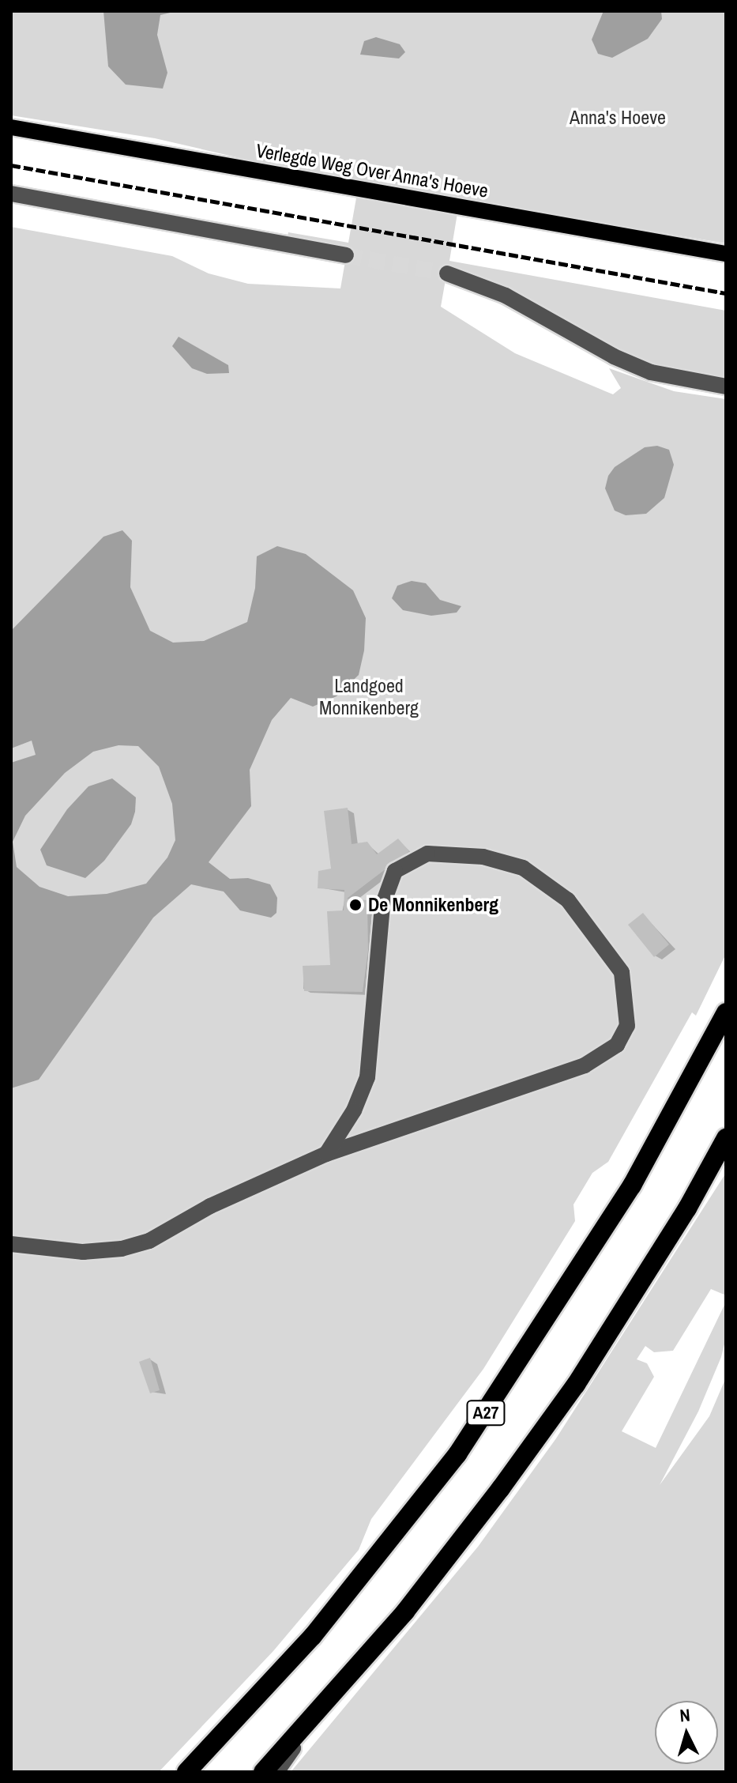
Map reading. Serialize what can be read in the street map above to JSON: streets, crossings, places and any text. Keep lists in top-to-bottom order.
{
  "streets": {
    "highway": ["A27"],
    "main road": ["Verlegde Weg Over Anna's Hoeve"]
  },
  "parks": ["Anna's Hoeve", "Landgoed Monnikenberg"],
  "places": ["De Monnikenberg"],
  "north": "top"
}
